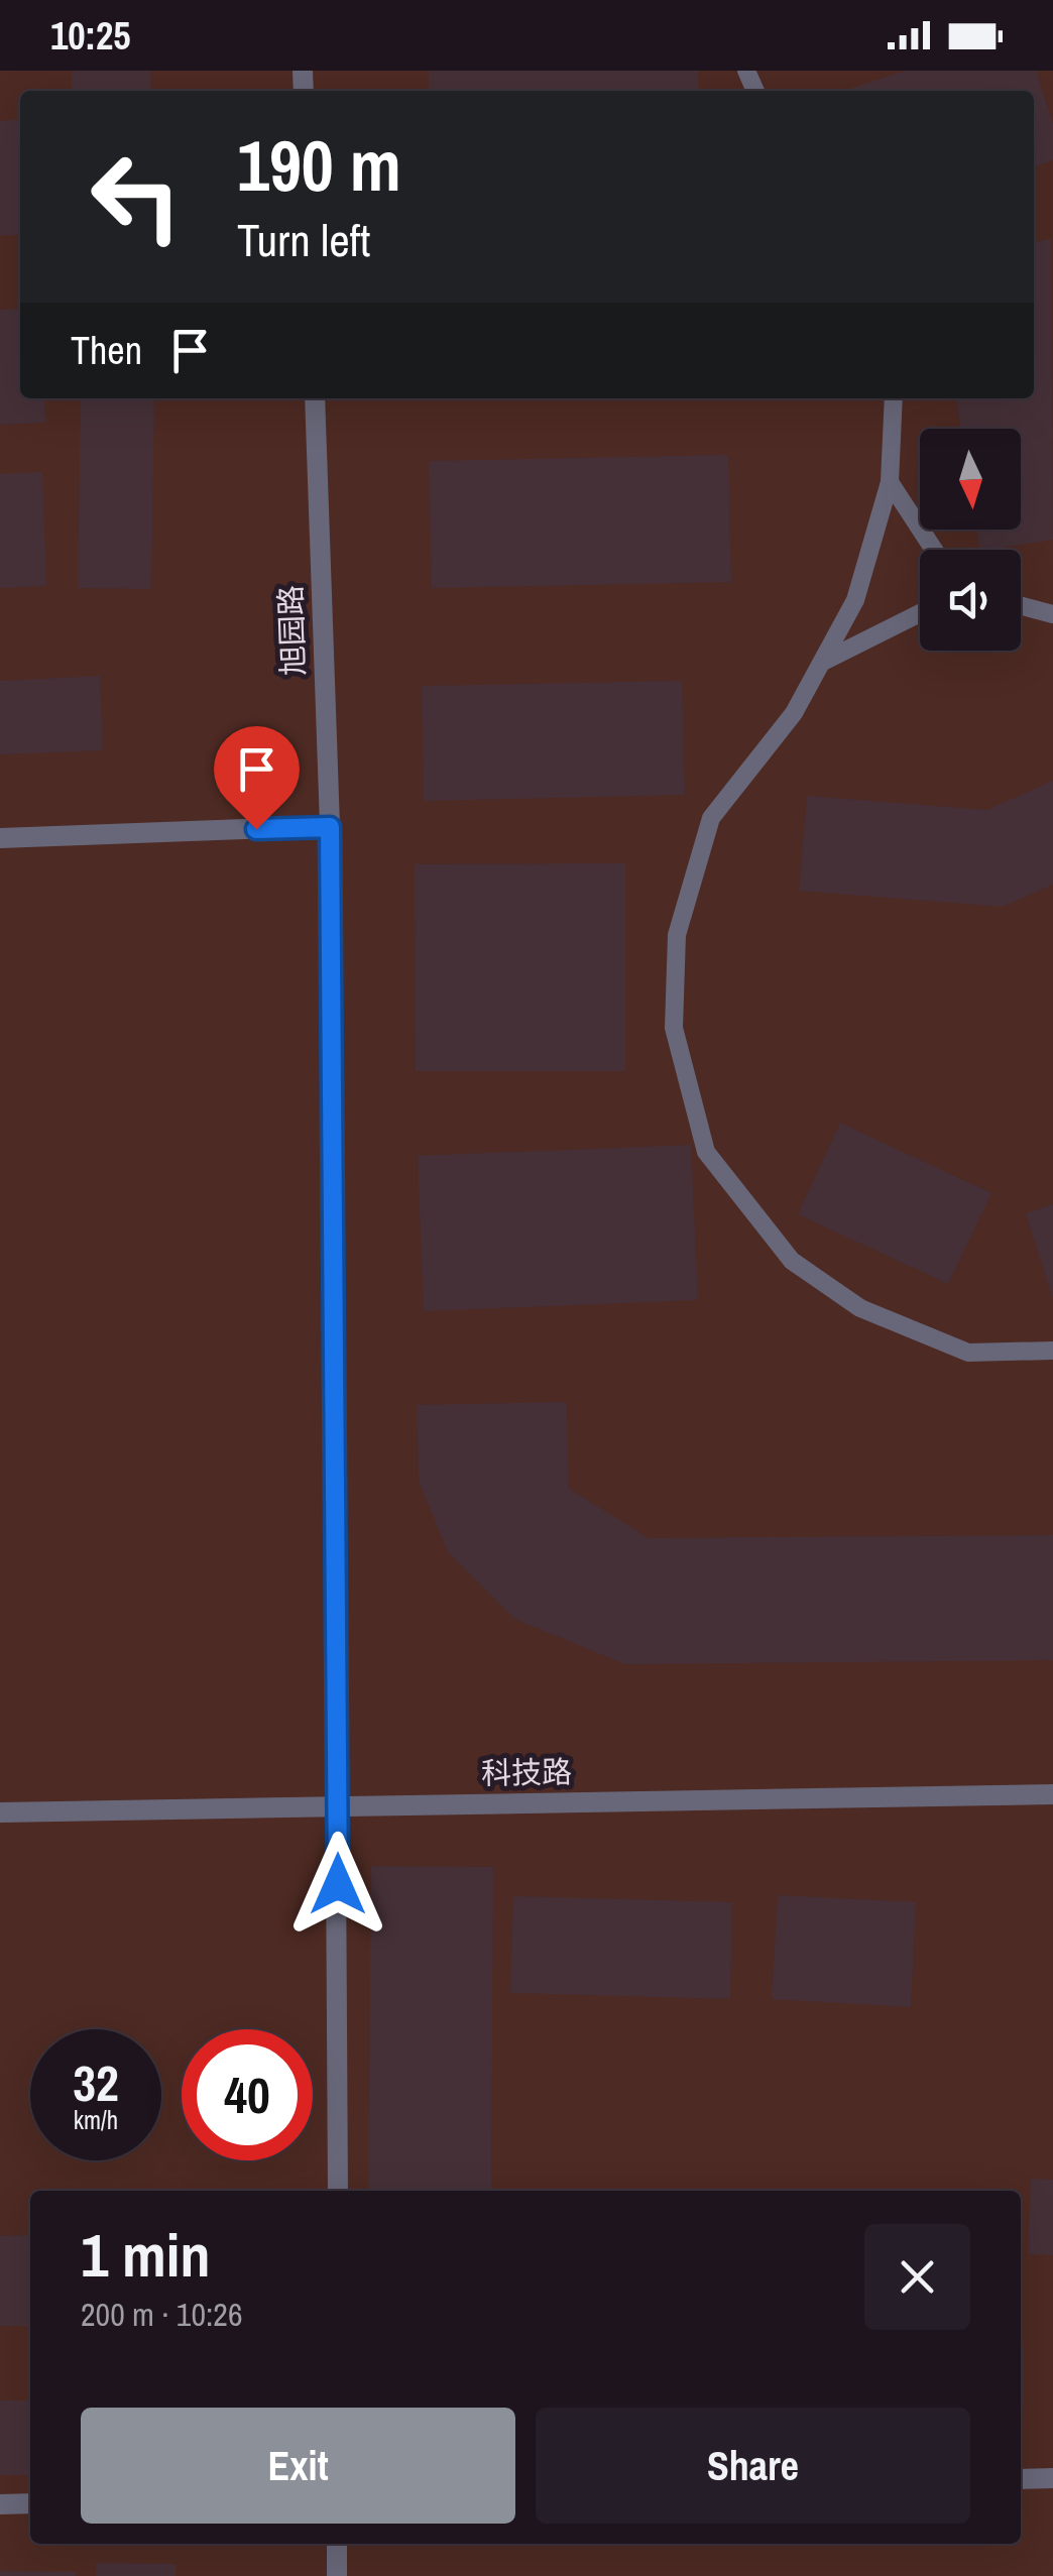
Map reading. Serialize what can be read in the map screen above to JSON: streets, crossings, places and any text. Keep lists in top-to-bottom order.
{
  "streets": {
    "street": ["旭园路", "科技路"]
  },
  "crossings": [
    ["旭园路", "科技路"]
  ],
  "north": "bottom",
  "page": {
    "status": "10:25",
    "turn": ["190 m", "Turn left"],
    "then": "Then",
    "speed": "32 km/h",
    "limit": "40",
    "heading": ["1 min", "200 m · 10:26"],
    "buttons": ["Exit", "Share"]
  }
}
